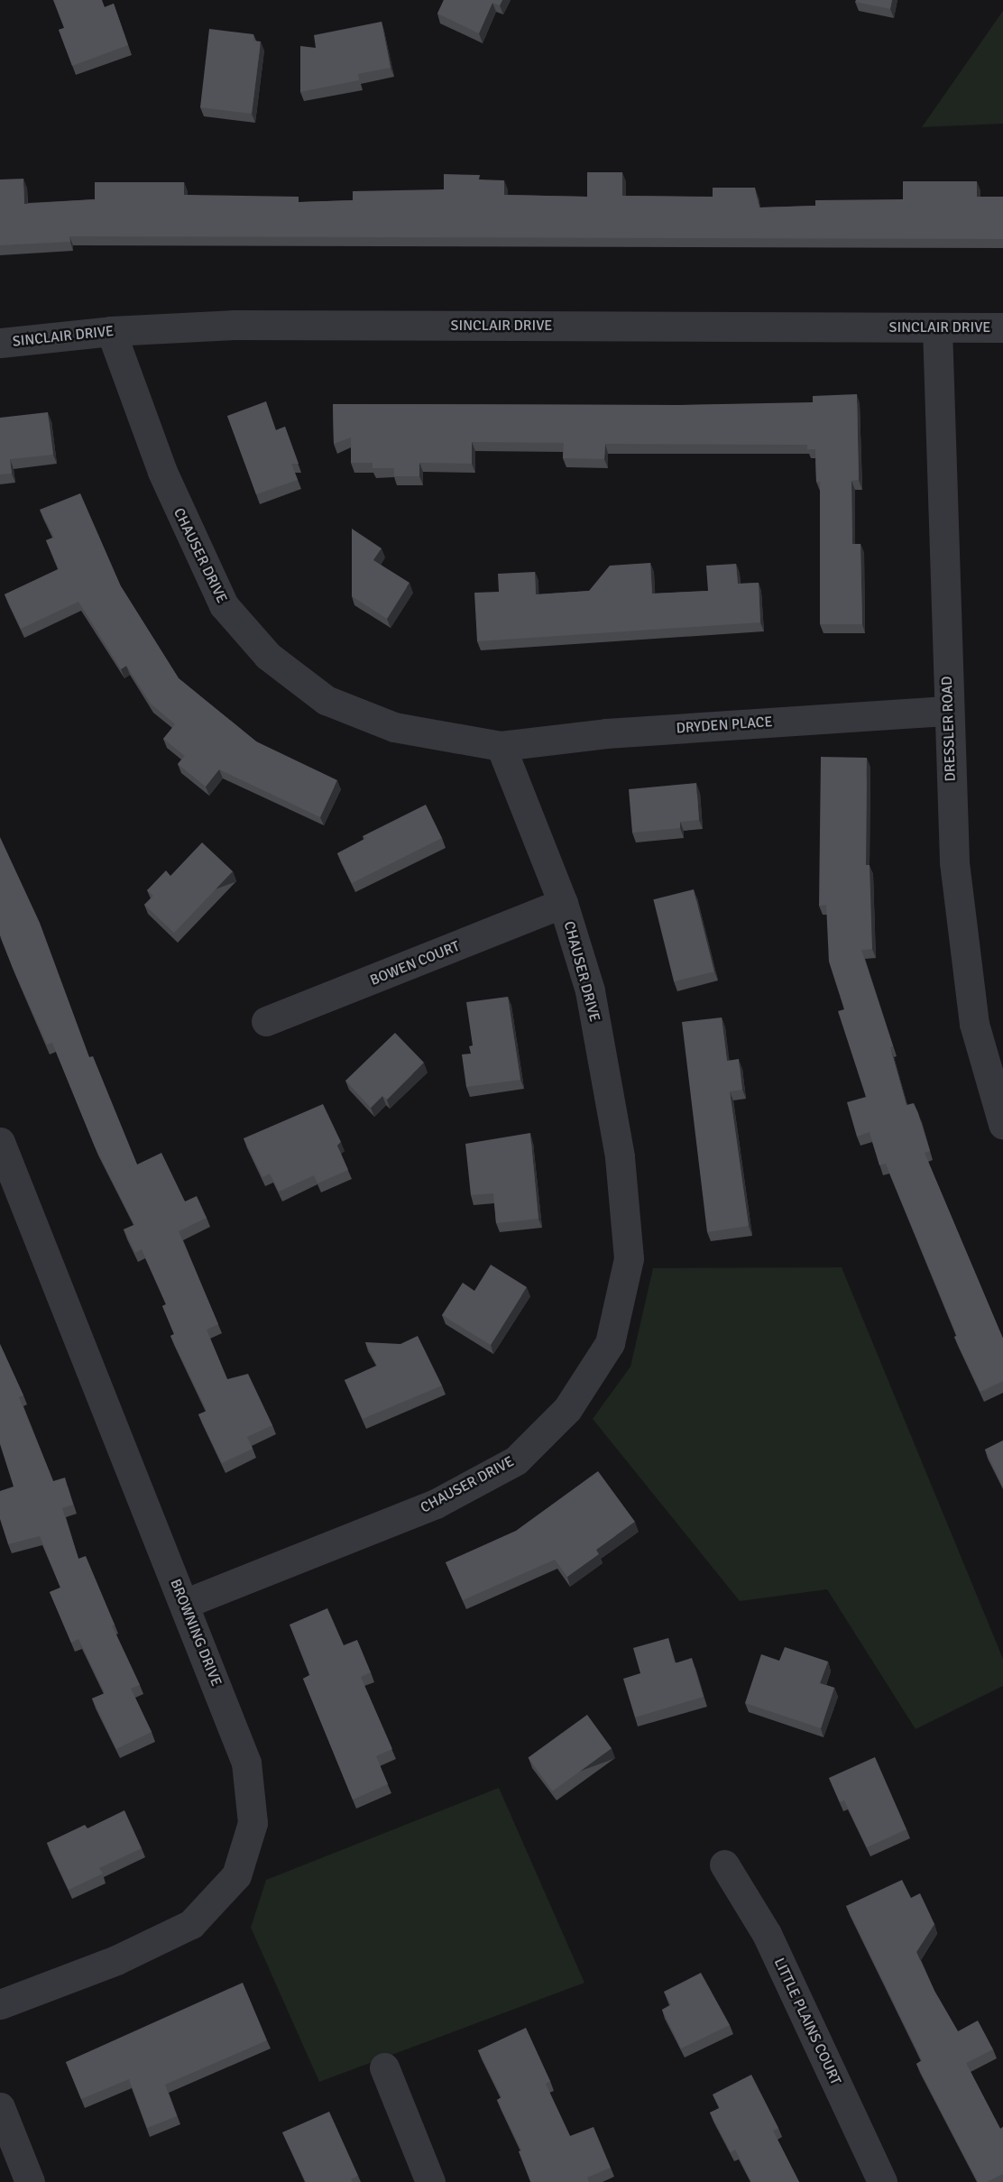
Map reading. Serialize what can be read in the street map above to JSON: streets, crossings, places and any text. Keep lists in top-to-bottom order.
{
  "streets": {
    "street": [
      "SINCLAIR DRIVE",
      "CHAUSER DRIVE",
      "DRYDEN PLACE",
      "DRESSLER ROAD",
      "BOWEN COURT",
      "BROWNING DRIVE",
      "LITTLE PLAINS COURT"
    ]
  },
  "crossings": [
    ["SINCLAIR DRIVE", "CHAUSER DRIVE"],
    ["SINCLAIR DRIVE", "DRESSLER ROAD"],
    ["CHAUSER DRIVE", "DRYDEN PLACE"],
    ["CHAUSER DRIVE", "BOWEN COURT"],
    ["CHAUSER DRIVE", "BROWNING DRIVE"],
    ["DRYDEN PLACE", "DRESSLER ROAD"]
  ]
}
